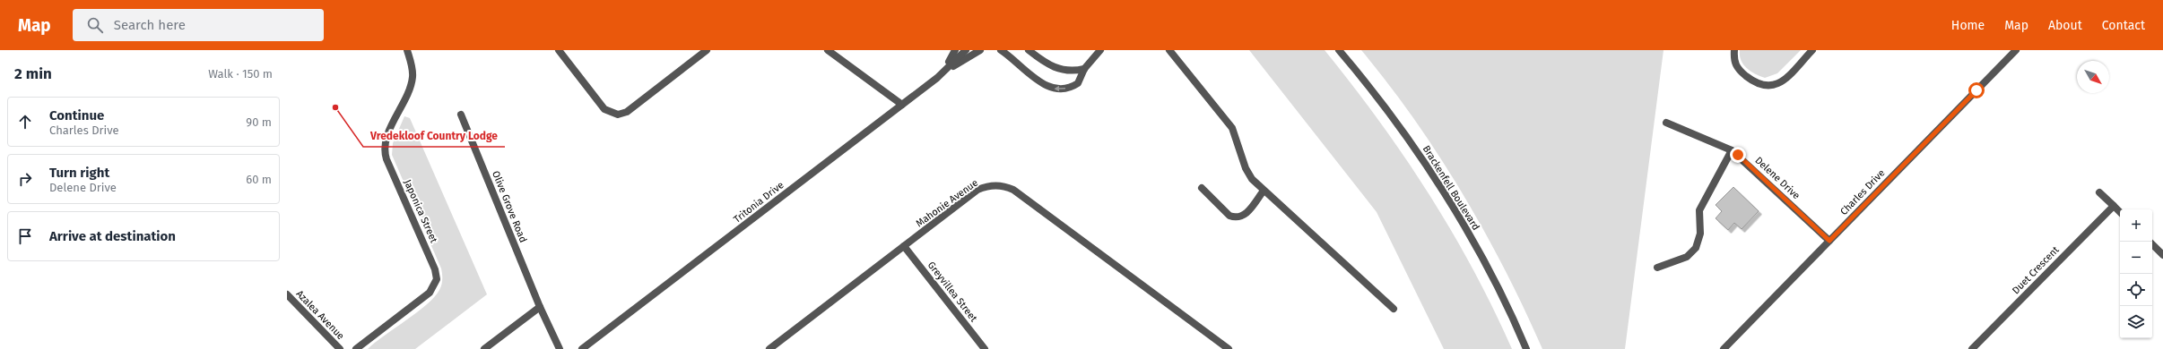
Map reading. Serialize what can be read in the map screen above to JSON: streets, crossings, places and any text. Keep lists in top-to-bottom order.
{
  "streets": {
    "street": [
      "Delene Drive",
      "Brackenfell Boulevard",
      "Charles Drive",
      "Tritonia Drive",
      "Mahonie Avenue",
      "Olive Grove Road",
      "Japonica Street",
      "Duet Crescent",
      "Greyvillea Street",
      "Azalea Avenue"
    ]
  },
  "crossings": [
    ["Delene Drive", "Charles Drive"],
    ["Mahonie Avenue", "Greyvillea Street"]
  ],
  "places": ["Vredekloof Country Lodge"],
  "north": "bottom right",
  "page": {
    "header": "Map",
    "search": "Search here",
    "nav": [
      "Home",
      "Map",
      "About",
      "Contact"
    ],
    "heading": ["2 min", "Walk · 150 m"],
    "list": [
      ["Continue", "Charles Drive", "90 m"],
      ["Turn right", "Delene Drive", "60 m"],
      "Arrive at destination"
    ],
    "map_buttons": ["+", "−"]
  }
}
